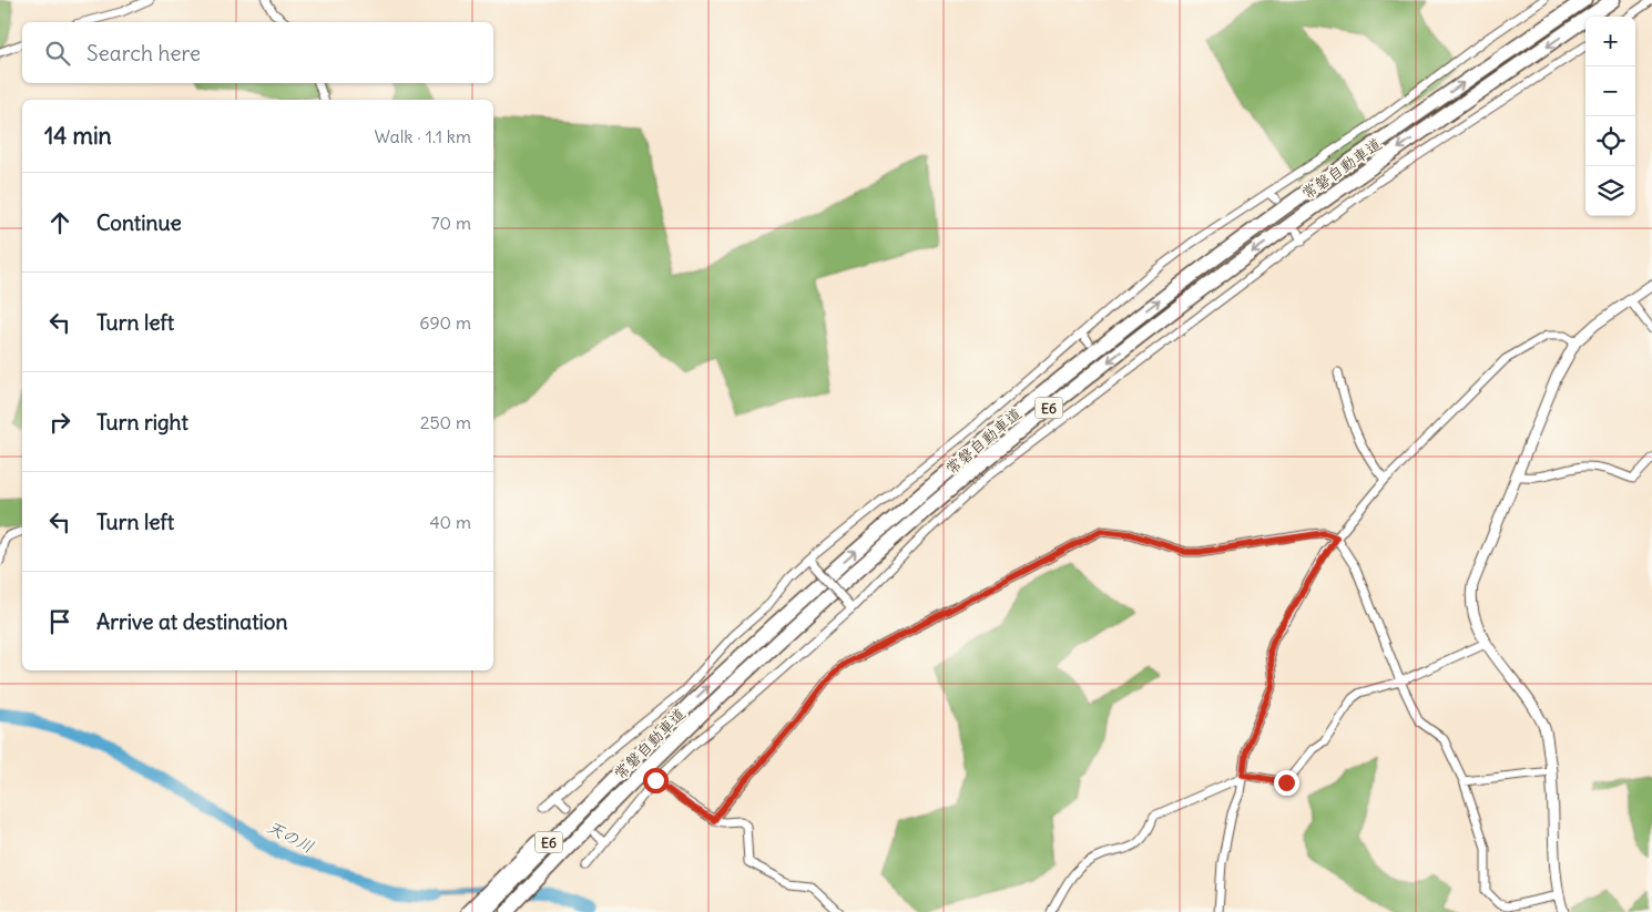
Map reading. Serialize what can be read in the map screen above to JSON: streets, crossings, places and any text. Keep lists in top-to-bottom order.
{
  "streets": {
    "highway": ["常磐自動車道", "E6"]
  },
  "water": ["天の川"],
  "page": {
    "map_buttons": ["+", "−"],
    "search": "Search here",
    "heading": ["14 min", "Walk · 1.1 km"],
    "list": [
      ["Continue", "70 m"],
      ["Turn left", "690 m"],
      ["Turn right", "250 m"],
      ["Turn left", "40 m"],
      "Arrive at destination"
    ]
  }
}
